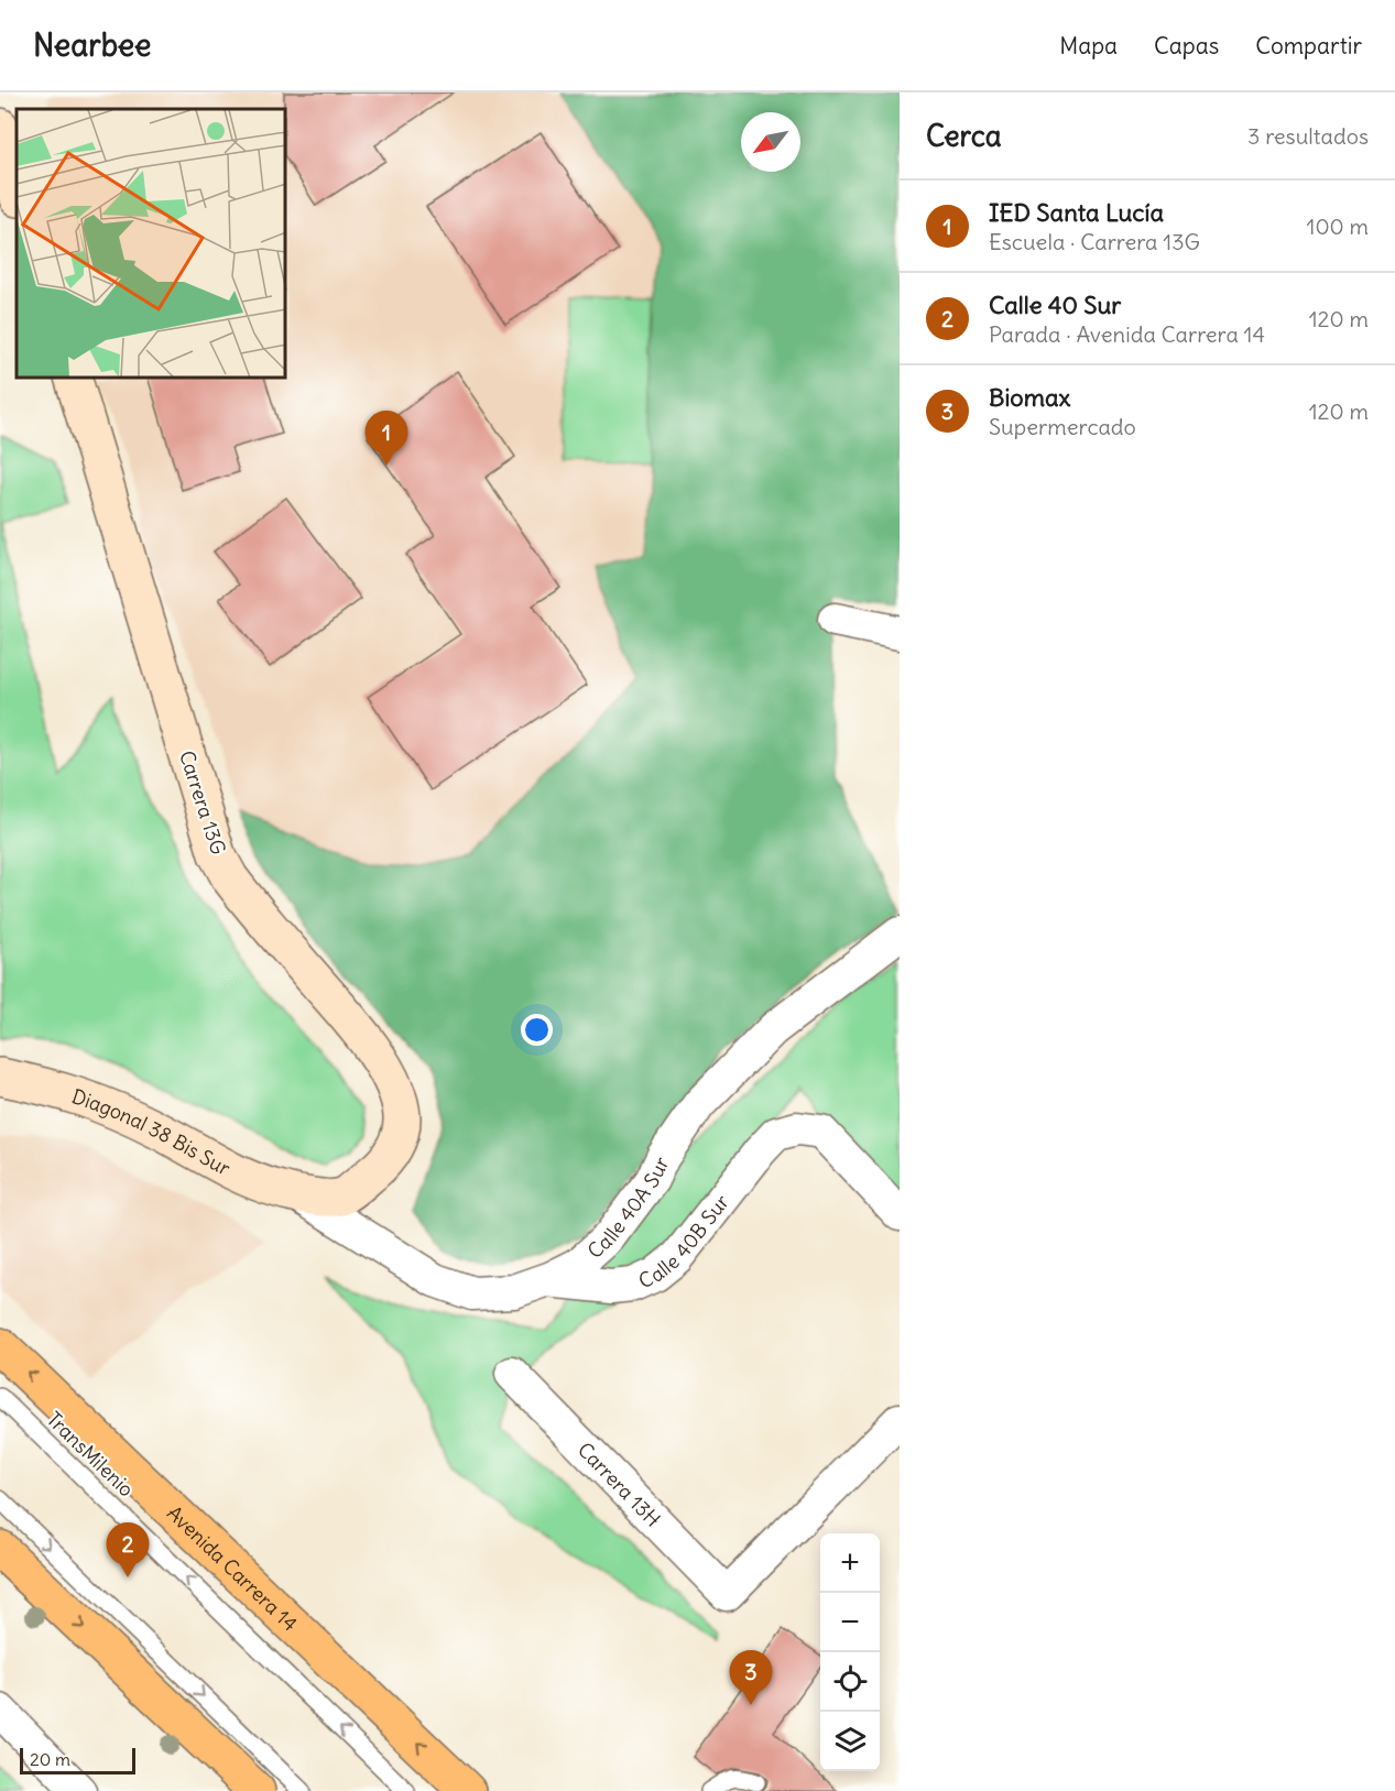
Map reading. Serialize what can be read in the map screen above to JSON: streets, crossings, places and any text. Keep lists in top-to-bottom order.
{
  "streets": {
    "main road": ["Avenida Carrera 14"],
    "street": [
      "Carrera 13G",
      "Diagonal 38 Bis Sur",
      "Calle 40A Sur",
      "Calle 40B Sur",
      "Carrera 13H"
    ],
    "lane": ["TransMilenio"]
  },
  "crossings": [
    ["Carrera 13G", "Diagonal 38 Bis Sur"],
    ["Carrera 13G", "Calle 40A Sur"],
    ["Diagonal 38 Bis Sur", "Calle 40A Sur"],
    ["Calle 40A Sur", "Calle 40B Sur"]
  ],
  "scale_bar": "20 m",
  "north": "bottom left",
  "page": {
    "header": "Nearbee",
    "nav": ["Mapa", "Capas", "Compartir"],
    "heading": ["Cerca", "3 resultados"],
    "list": [
      {
        "mark": "1",
        "name": "IED Santa Lucía",
        "note": "Escuela · Carrera 13G",
        "value": "100 m"
      },
      {
        "mark": "2",
        "name": "Calle 40 Sur",
        "note": "Parada · Avenida Carrera 14",
        "value": "120 m"
      },
      {
        "mark": "3",
        "name": "Biomax",
        "note": "Supermercado",
        "value": "120 m"
      }
    ],
    "pins": ["1", "2", "3"],
    "map_buttons": ["+", "−"],
    "scale": "20 m"
  }
}
